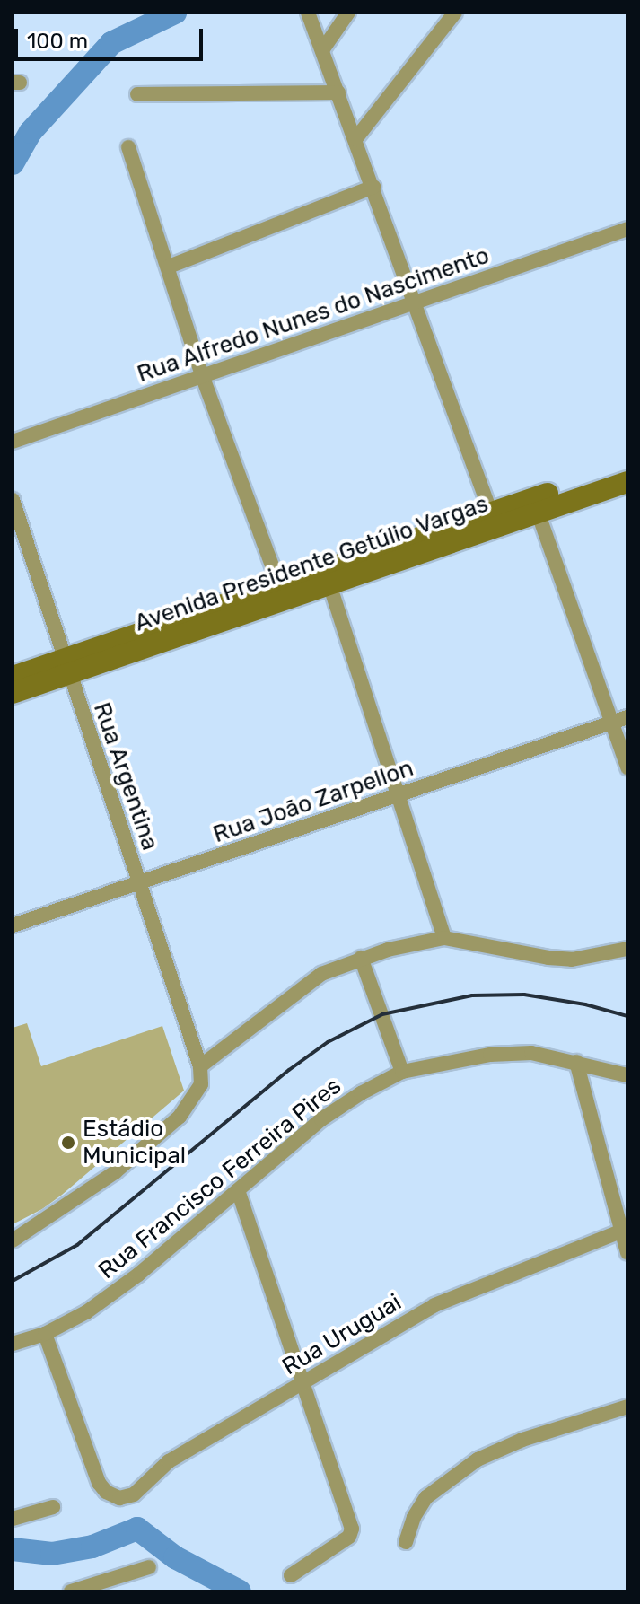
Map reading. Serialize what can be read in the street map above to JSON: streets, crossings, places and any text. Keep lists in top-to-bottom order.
{
  "streets": {
    "main road": ["Avenida Presidente Getúlio Vargas"],
    "street": [
      "Rua Alfredo Nunes do Nascimento",
      "Rua Argentina",
      "Rua João Zarpellon",
      "Rua Francisco Ferreira Pires",
      "Rua Uruguai"
    ]
  },
  "crossings": [
    ["Avenida Presidente Getúlio Vargas", "Rua Argentina"],
    ["Rua Argentina", "Rua João Zarpellon"],
    ["Rua Francisco Ferreira Pires", "Rua Uruguai"]
  ],
  "places": ["Estádio Municipal"],
  "scale_bar": "100 m"
}
